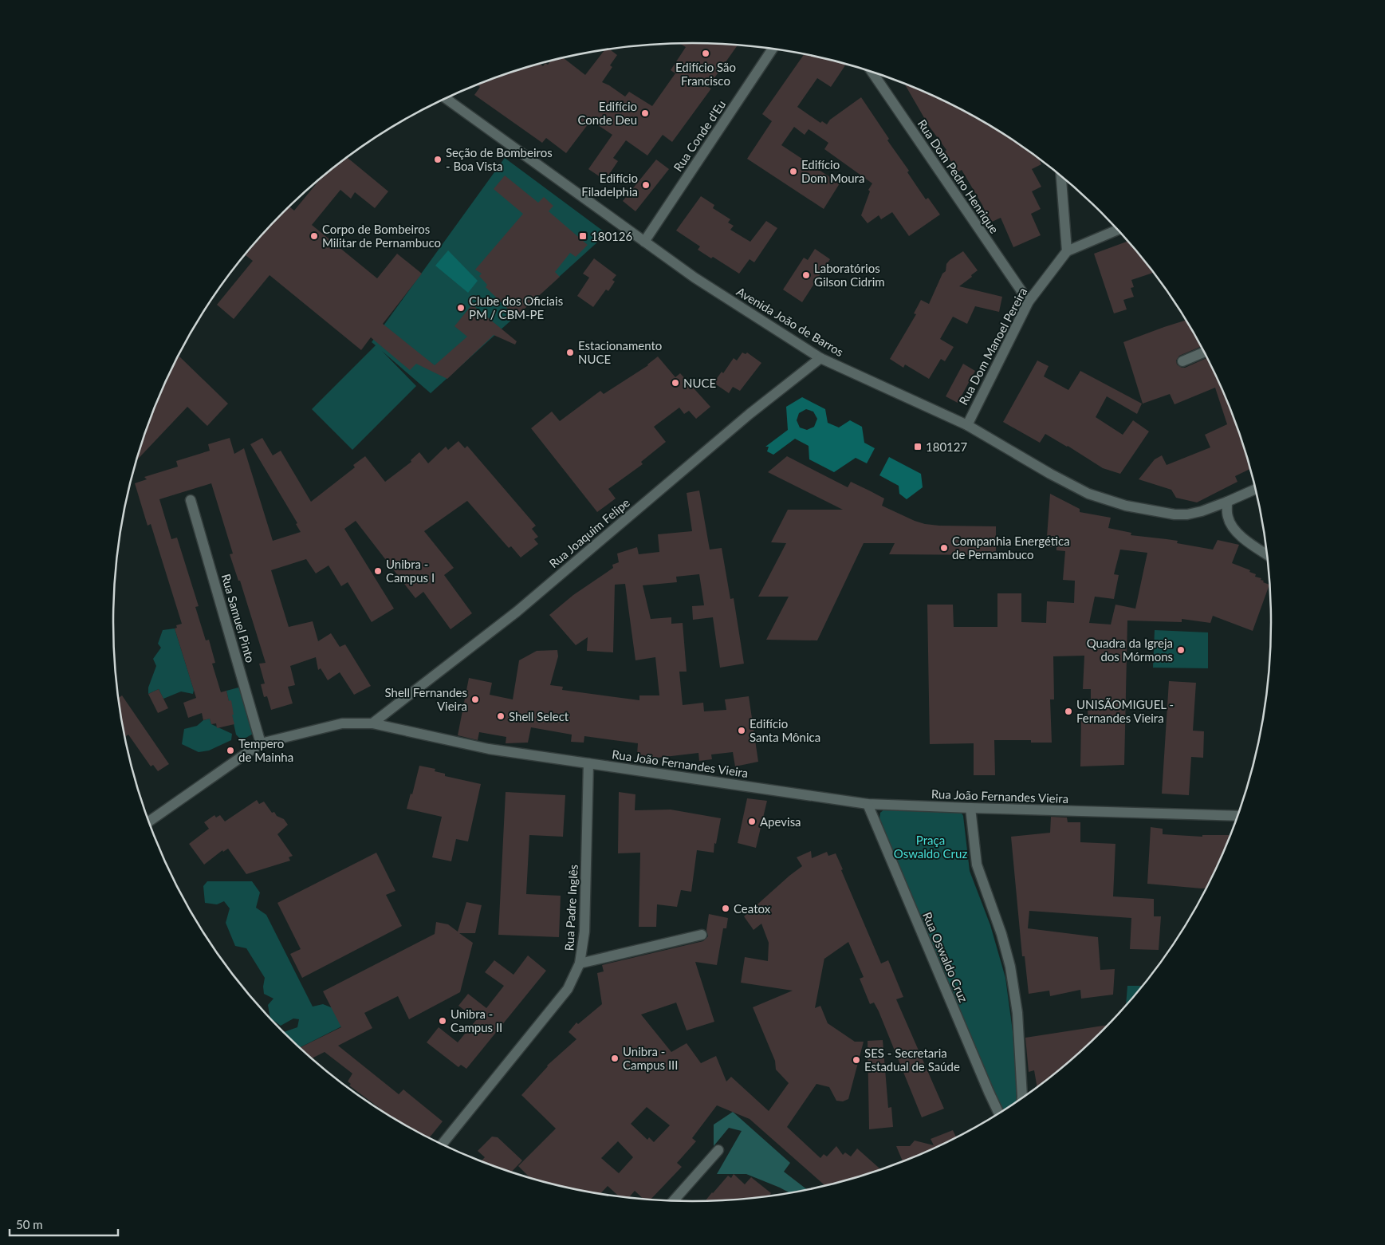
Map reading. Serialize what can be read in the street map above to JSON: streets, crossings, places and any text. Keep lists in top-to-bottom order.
{
  "streets": {
    "street": [
      "Rua Conde d'Eu",
      "Rua Dom Pedro Henrique",
      "Avenida João de Barros",
      "Rua Dom Manoel Pereira",
      "Rua Joaquim Felipe",
      "Rua Samuel Pinto",
      "Rua João Fernandes Vieira",
      "Rua Padre Inglês",
      "Rua Oswaldo Cruz"
    ]
  },
  "crossings": [
    ["Rua Conde d'Eu", "Avenida João de Barros"],
    ["Rua Dom Pedro Henrique", "Rua Dom Manoel Pereira"],
    ["Avenida João de Barros", "Rua Dom Manoel Pereira"],
    ["Avenida João de Barros", "Rua Joaquim Felipe"],
    ["Rua Joaquim Felipe", "Rua João Fernandes Vieira"],
    ["Rua Samuel Pinto", "Rua João Fernandes Vieira"],
    ["Rua João Fernandes Vieira", "Rua Padre Inglês"],
    ["Rua João Fernandes Vieira", "Rua Oswaldo Cruz"]
  ],
  "parks": ["Praça Oswaldo Cruz"],
  "places": {
    "other": [
      "Edifício São Francisco",
      "Edifício Conde Deu",
      "Seção de Bombeiros - Boa Vista",
      "Edifício Dom Moura",
      "Edifício Filadelphia",
      "Corpo de Bombeiros Militar de Pernambuco",
      "Laboratórios Gilson Cidrim",
      "Clube dos Oficiais PM / CBM-PE",
      "Estacionamento NUCE",
      "NUCE",
      "Companhia Energética de Pernambuco",
      "Unibra - Campus I",
      "Quadra da Igreja dos Mórmons",
      "Shell Fernandes Vieira",
      "UNISÃOMIGUEL - Fernandes Vieira",
      "Shell Select",
      "Edifício Santa Mônica",
      "Tempero de Mainha",
      "Apevisa",
      "Ceatox",
      "Unibra - Campus II",
      "Unibra - Campus III",
      "SES - Secretaria Estadual de Saúde"
    ],
    "transit": ["180126", "180127"]
  },
  "scale_bar": "50 m"
}
